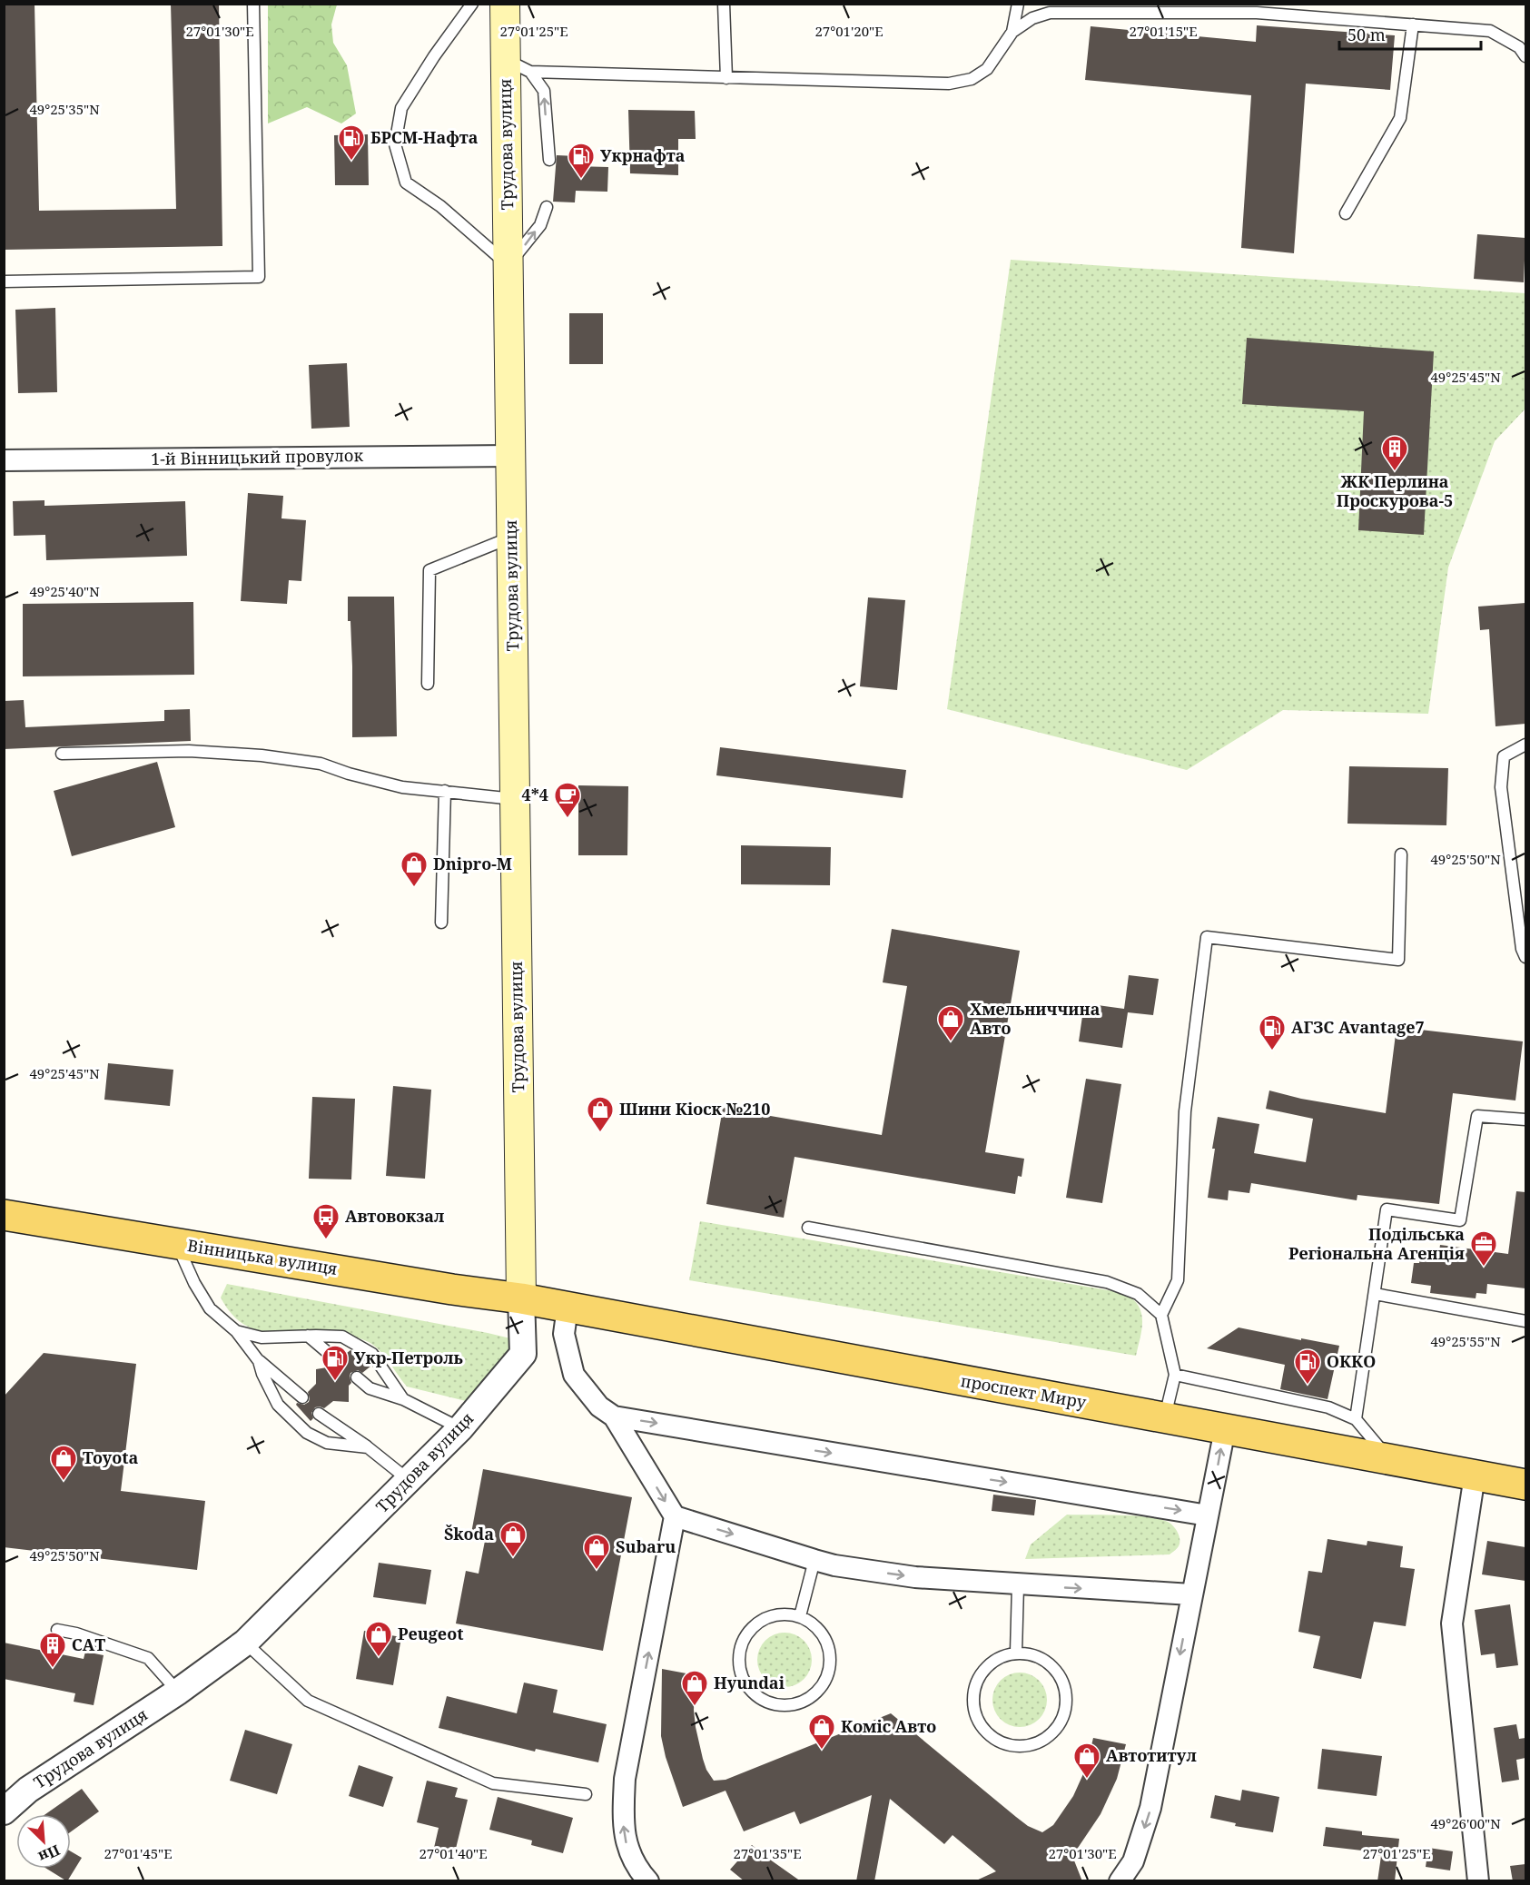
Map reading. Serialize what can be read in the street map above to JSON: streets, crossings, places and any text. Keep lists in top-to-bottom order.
{
  "streets": {
    "main road": ["Трудова вулиця", "Вінницька вулиця", "проспект Миру"],
    "street": ["1-й Вінницький провулок"]
  },
  "crossings": [
    ["Трудова вулиця", "1-й Вінницький провулок"],
    ["Трудова вулиця", "Вінницька вулиця"],
    ["Трудова вулиця", "проспект Миру"],
    ["Вінницька вулиця", "проспект Миру"]
  ],
  "places": {
    "fuel station": [
      "БРСМ-Нафта",
      "Укрнафта",
      "АГЗС Avantage7",
      "Укр-Петроль",
      "ОККО"
    ],
    "building": ["ЖК Перлина Проскурова-5", "САТ"],
    "cafe": ["4*4"],
    "shop": [
      "Dnipro-M",
      "Хмельниччина Авто",
      "Шини Кіоск №210",
      "Toyota",
      "Škoda",
      "Subaru",
      "Peugeot",
      "Hyundai",
      "Коміс Авто",
      "Автотитул"
    ],
    "bus stop": ["Автовокзал"],
    "office": ["Подільська Регіональна Агенція"]
  },
  "scale_bar": "50 m",
  "north": "bottom right",
  "coordinates": [
    "27°01'30\"E",
    "27°01'25\"E",
    "27°01'20\"E",
    "27°01'15\"E",
    "49°25'35\"N",
    "49°25'45\"N",
    "49°25'40\"N",
    "49°25'50\"N",
    "49°25'55\"N",
    "49°26'00\"N",
    "27°01'45\"E",
    "27°01'40\"E",
    "27°01'35\"E"
  ]
}
